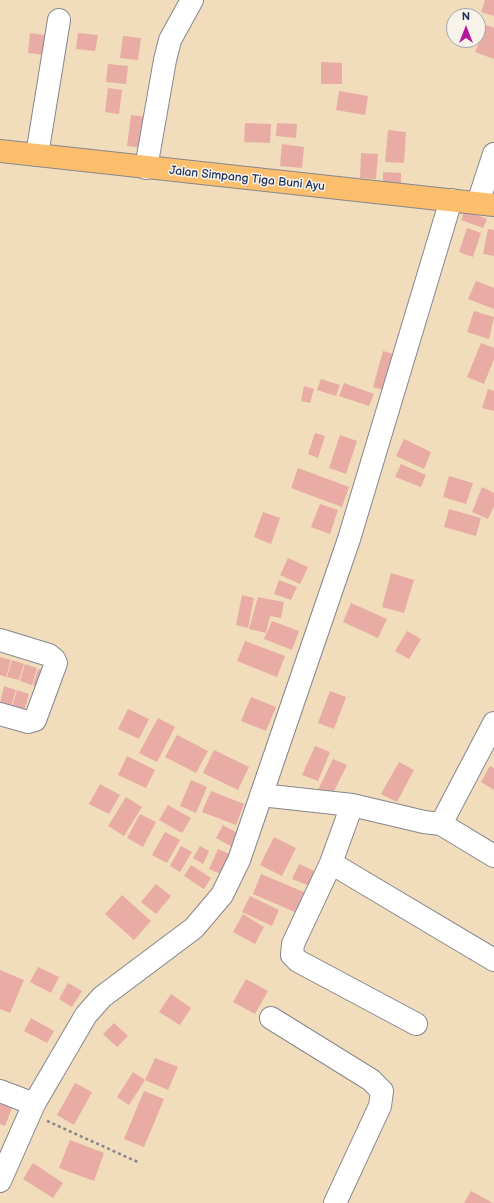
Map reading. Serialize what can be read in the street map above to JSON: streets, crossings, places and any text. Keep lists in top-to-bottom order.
{
  "streets": {
    "main road": ["Jalan Simpang Tiga Buni Ayu"]
  },
  "north": "top"
}
